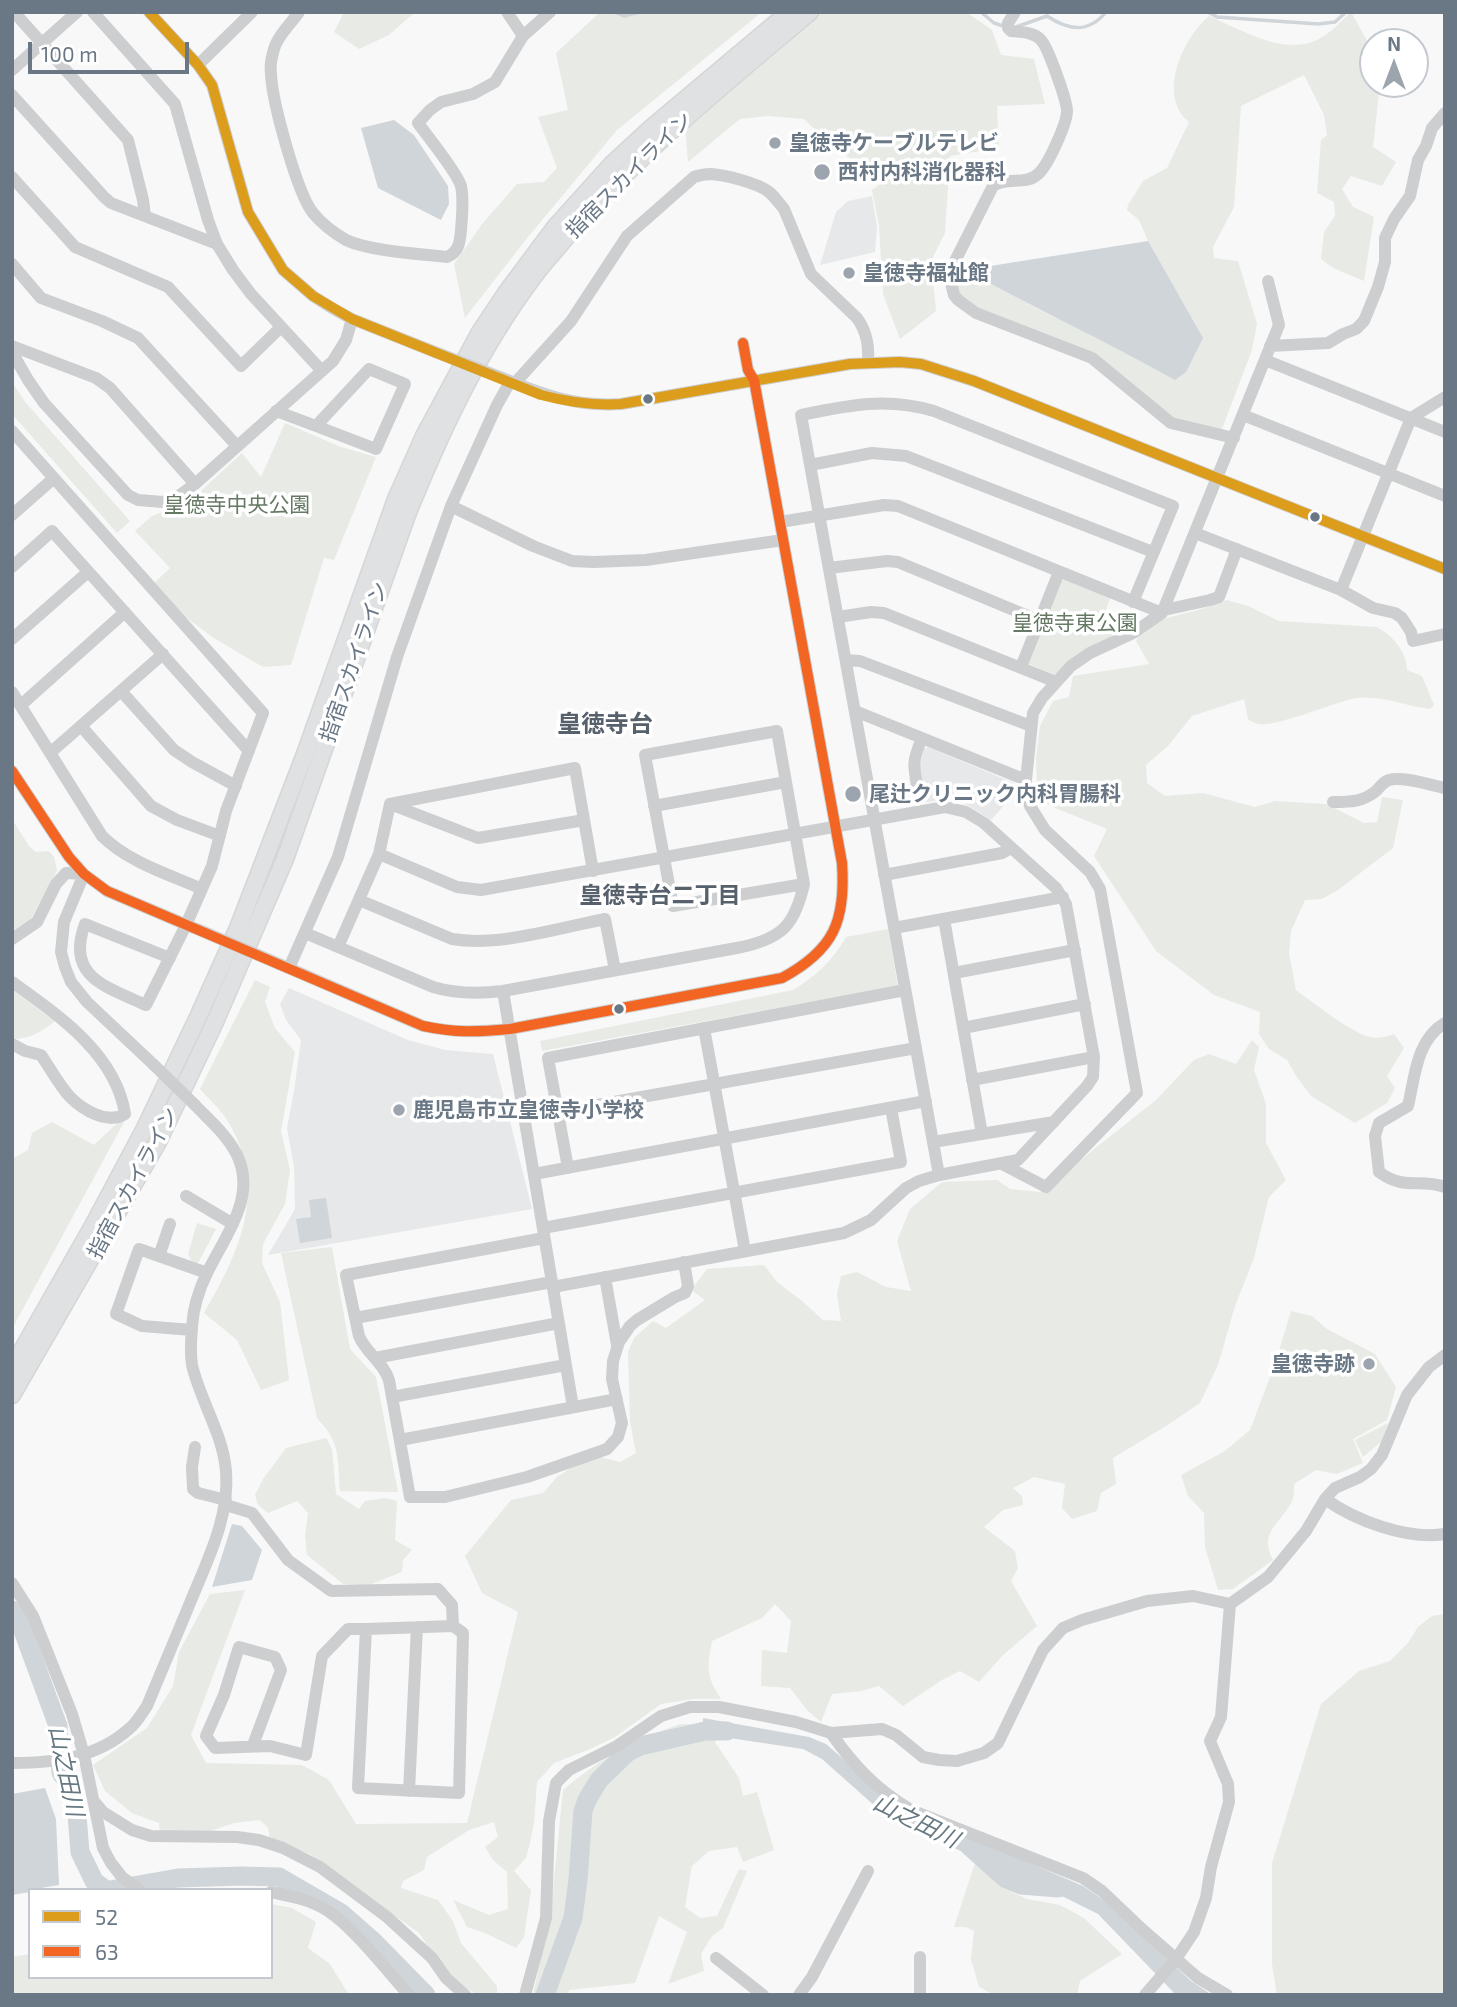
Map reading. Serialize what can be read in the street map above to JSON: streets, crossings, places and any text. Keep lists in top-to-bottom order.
{
  "streets": {
    "main road": ["指宿スカイライン"]
  },
  "districts": ["皇徳寺台", "皇徳寺台二丁目"],
  "water": ["山之田川"],
  "parks": ["皇徳寺中央公園", "皇徳寺東公園"],
  "places": [
    "皇徳寺ケーブルテレビ",
    "西村内科消化器科",
    "皇徳寺福祉館",
    "尾辻クリニック内科胃腸科",
    "鹿児島市立皇徳寺小学校",
    "皇徳寺跡"
  ],
  "lines": ["transit line 52", "transit line 63"],
  "legend": ["52", "63"],
  "scale_bar": "100 m",
  "north": "top"
}
